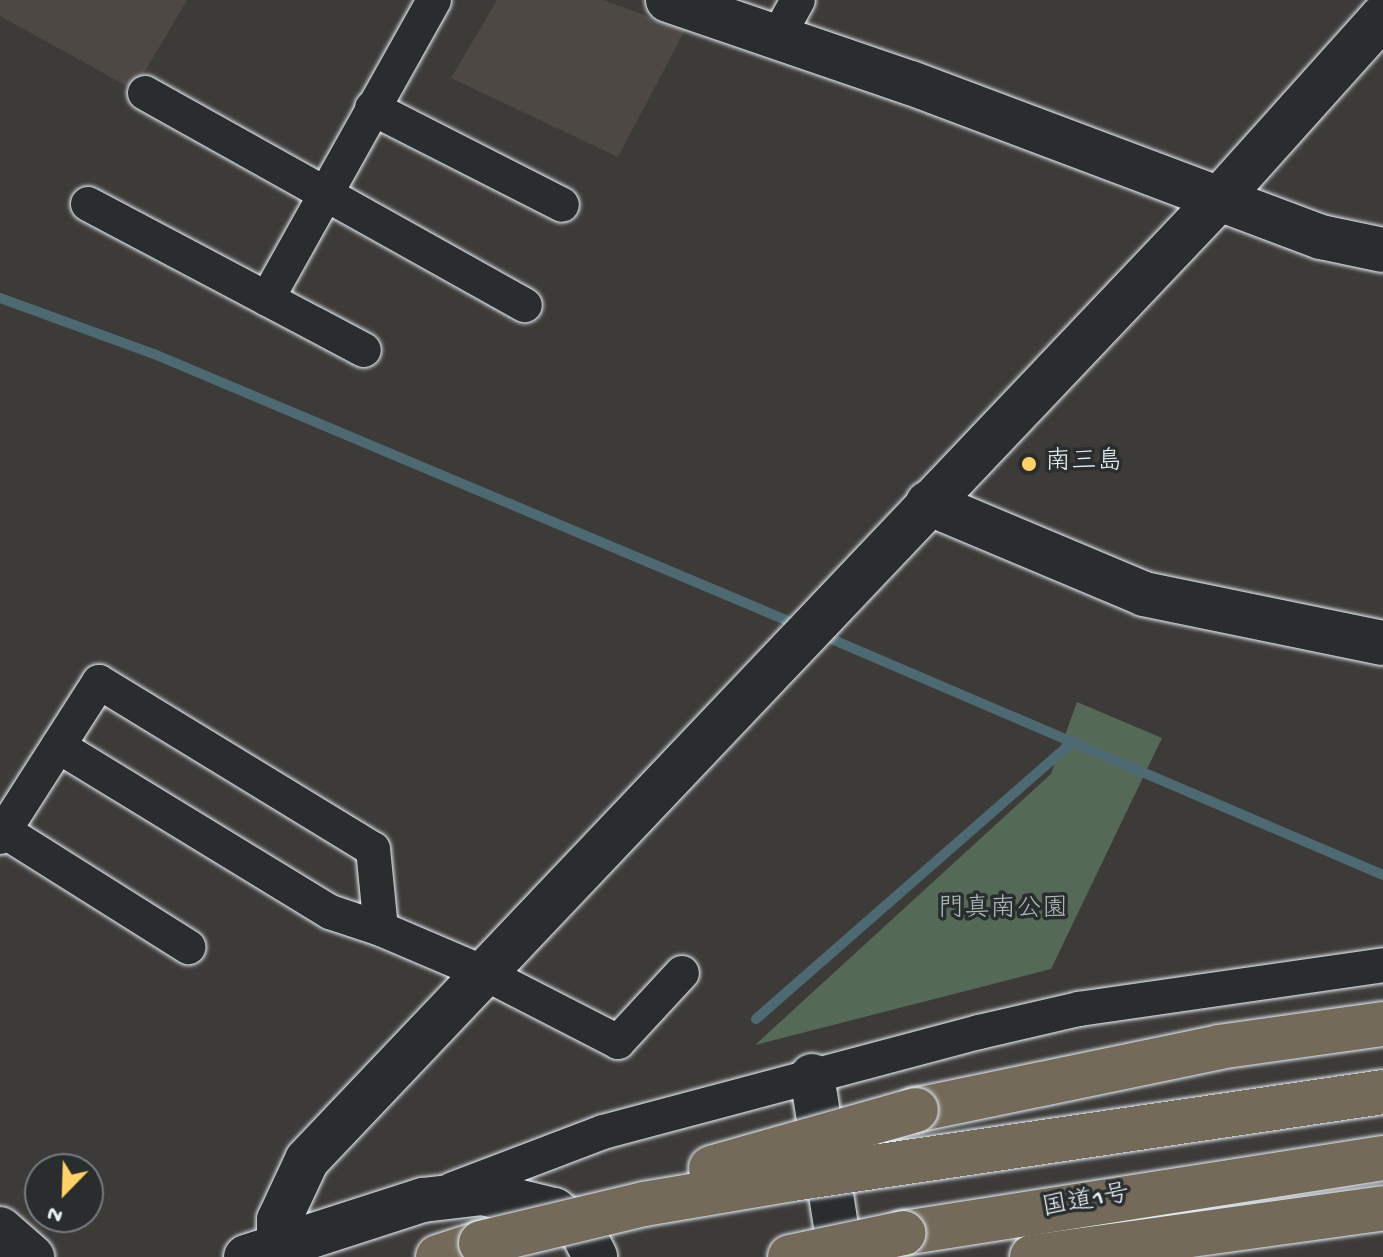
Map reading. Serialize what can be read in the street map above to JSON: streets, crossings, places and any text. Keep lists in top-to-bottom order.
{
  "streets": {
    "highway": ["国道1号"]
  },
  "parks": ["門真南公園"],
  "places": ["南三島"],
  "north": "bottom left"
}
